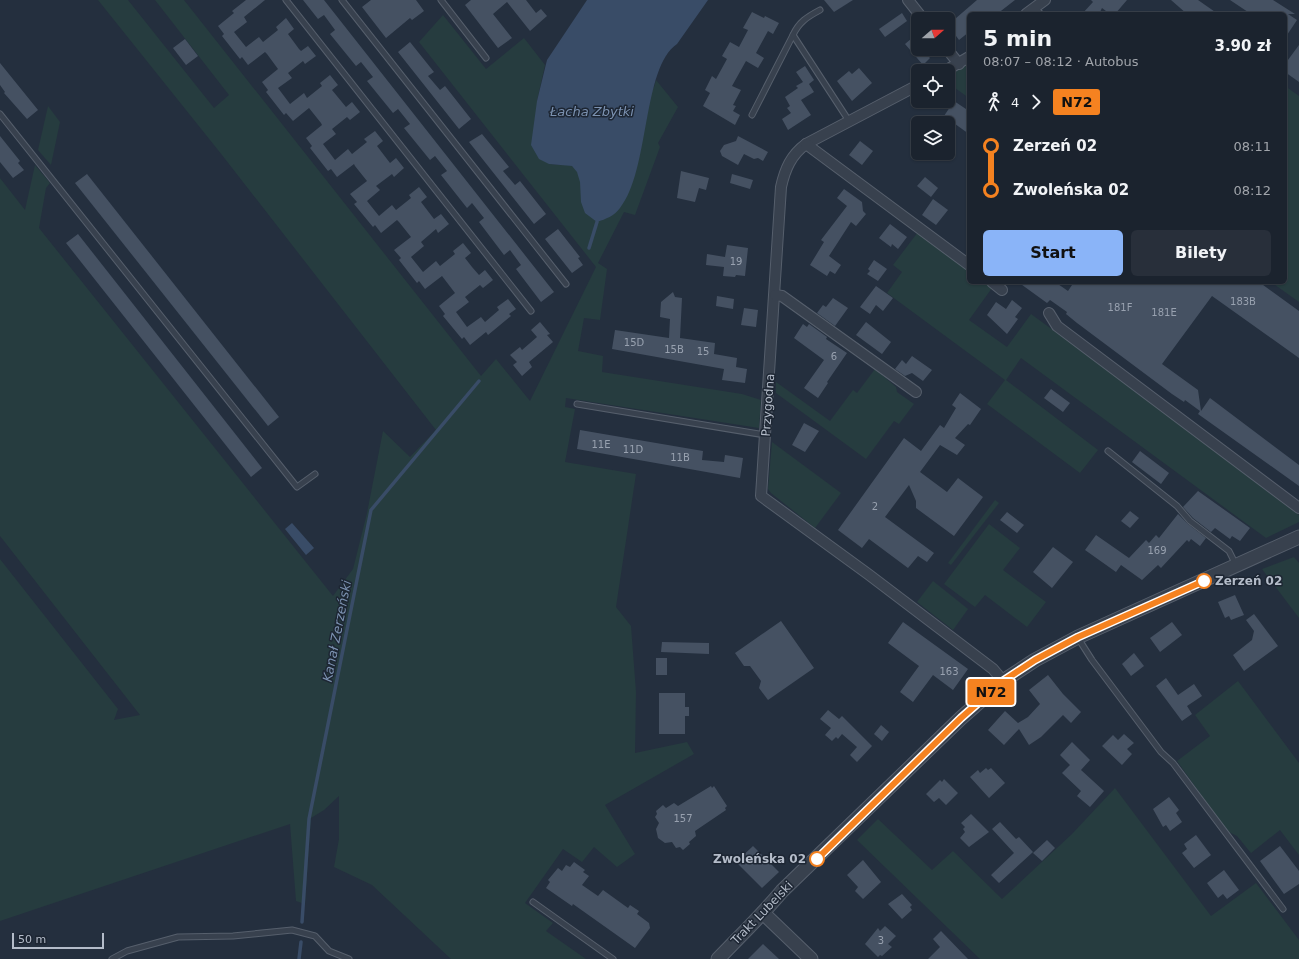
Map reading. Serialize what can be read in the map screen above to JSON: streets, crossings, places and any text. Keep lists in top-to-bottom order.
{
  "streets": {
    "street": ["Przygodna", "Trakt Lubelski"]
  },
  "crossings": [
    ["Przygodna", "Trakt Lubelski"]
  ],
  "water": ["Łacha Zbytki", "Kanał Zerzeński"],
  "places": ["Zerzeń 02", "Zwoleńska 02"],
  "lines": ["bus line N72"],
  "house_numbers": [
    "19",
    "183B",
    "181F",
    "181E",
    "15D",
    "15B",
    "15",
    "6",
    "11E",
    "11D",
    "11B",
    "2",
    "169",
    "163",
    "157",
    "3"
  ],
  "scale_bar": "50 m",
  "north": "right",
  "page": {
    "on_map": "N72",
    "heading": ["5 min", "08:07 – 08:12 · Autobus", "3.90 zł"],
    "legs": ["4", "N72"],
    "list": [
      {
        "name": "Zerzeń 02",
        "value": "08:11"
      },
      {
        "name": "Zwoleńska 02",
        "value": "08:12"
      }
    ],
    "buttons": ["Start", "Bilety"],
    "scale": "50 m"
  }
}
